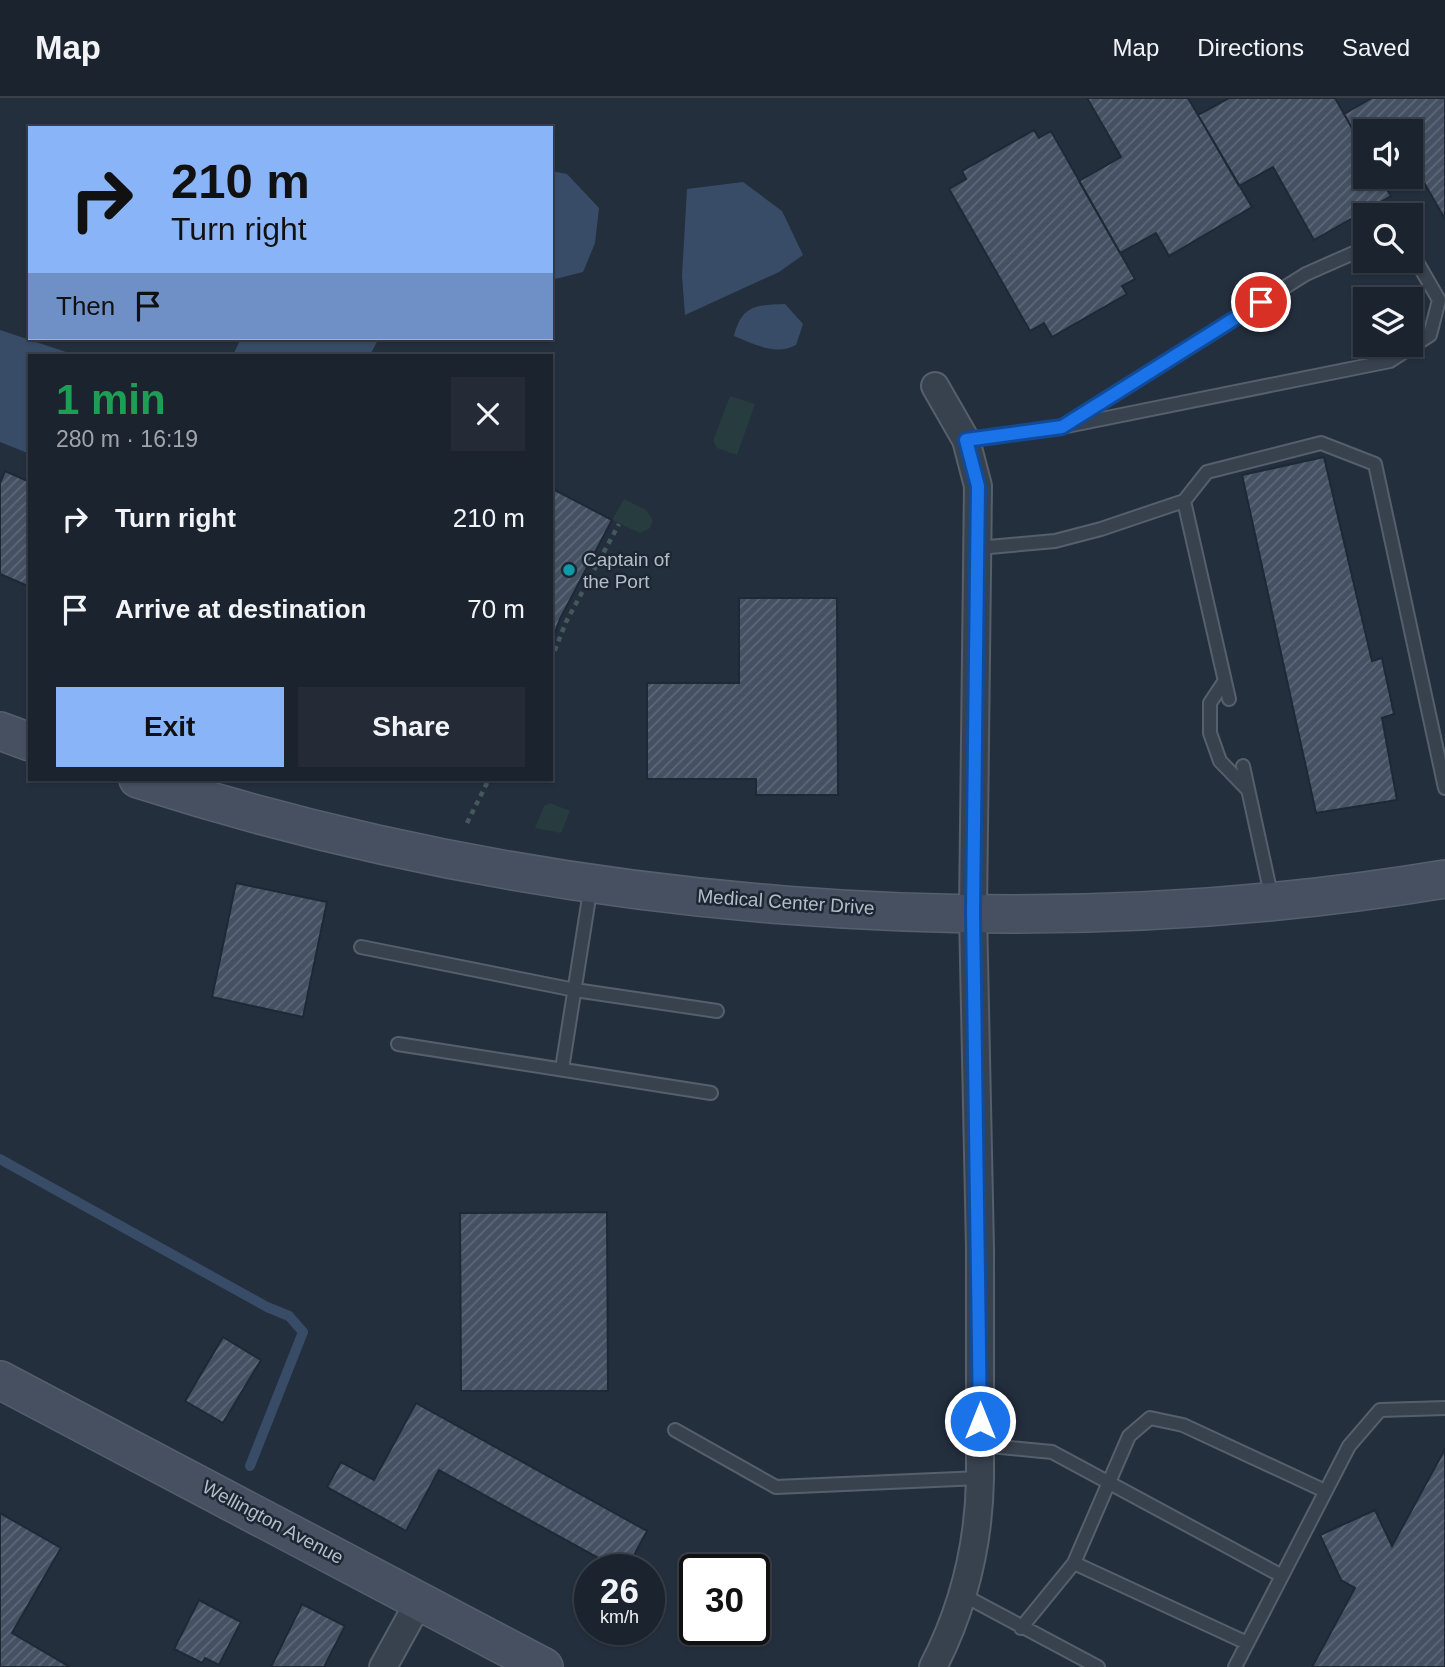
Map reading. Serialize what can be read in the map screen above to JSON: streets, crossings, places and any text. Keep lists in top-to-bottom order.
{
  "streets": {
    "street": ["Medical Center Drive", "Wellington Avenue"]
  },
  "places": ["Captain of the Port"],
  "page": {
    "header": "Map",
    "nav": ["Map", "Directions", "Saved"],
    "turn": ["210 m", "Turn right"],
    "then": "Then",
    "heading": ["1 min", "280 m · 16:19"],
    "list": [
      {
        "name": "Turn right",
        "value": "210 m"
      },
      {
        "name": "Arrive at destination",
        "value": "70 m"
      }
    ],
    "buttons": ["Exit", "Share"],
    "speed": "26 km/h",
    "limit": "30"
  }
}
